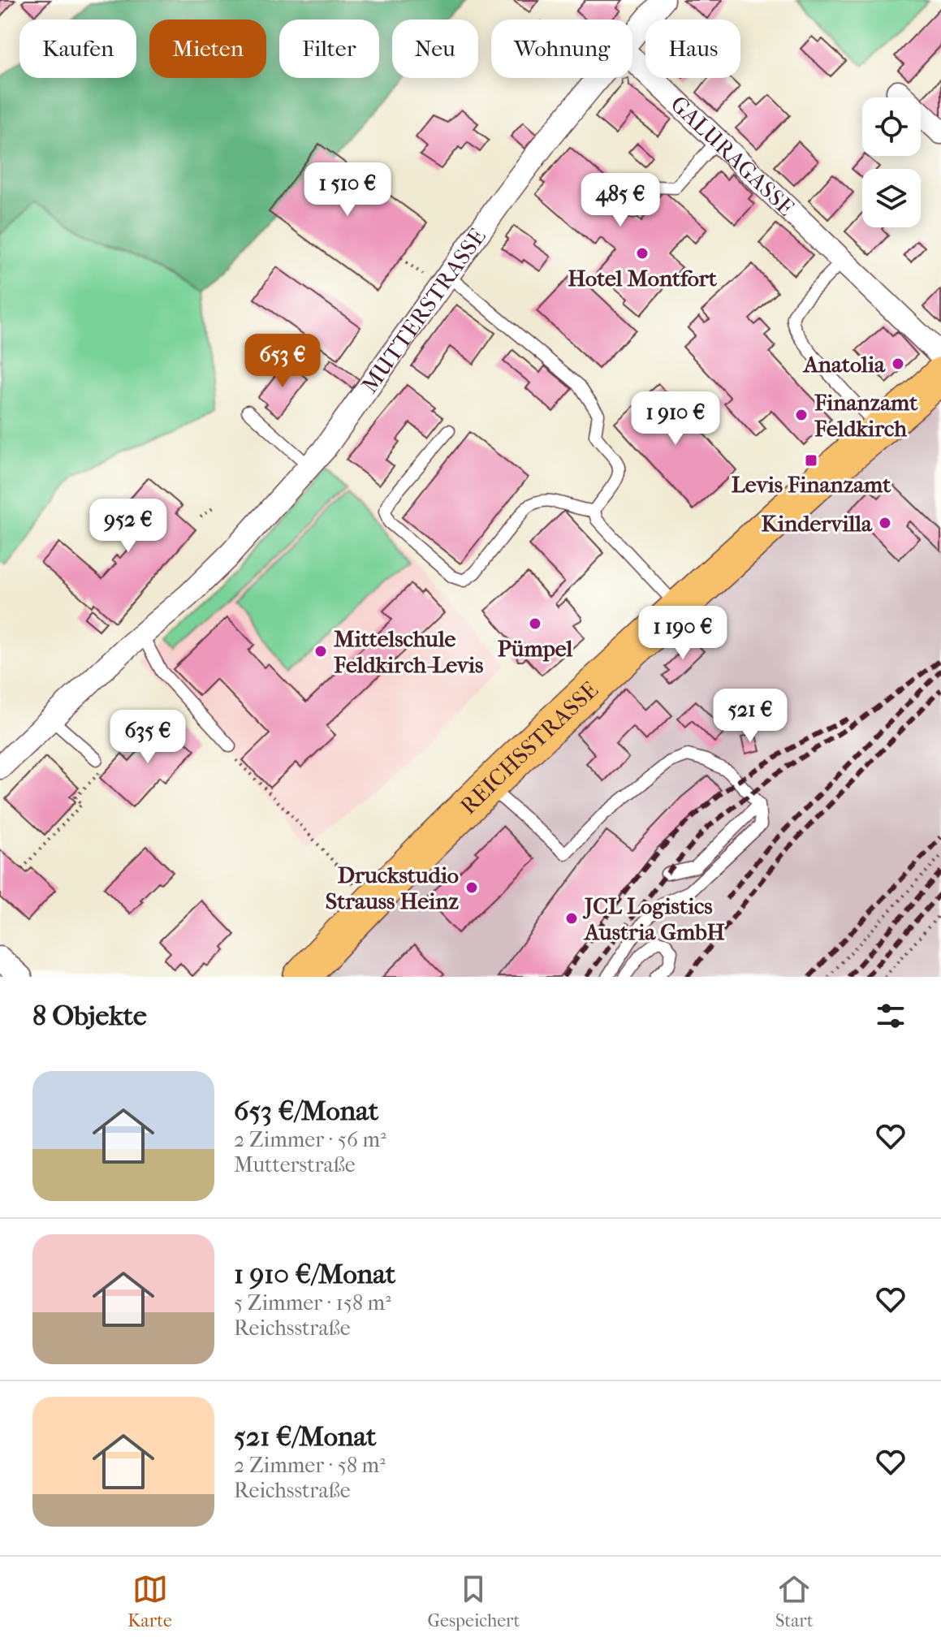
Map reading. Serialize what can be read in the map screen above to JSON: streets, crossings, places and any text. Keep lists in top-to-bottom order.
{
  "streets": {
    "main road": ["REICHSSTRASSE"],
    "street": ["GALURAGASSE", "MUTTERSTRASSE"]
  },
  "places": {
    "other": [
      "Hotel Montfort",
      "Anatolia",
      "Finanzamt Feldkirch",
      "Kindervilla",
      "Pümpel",
      "Mittelschule Feldkirch-Levis",
      "Druckstudio Strauss Heinz",
      "JCL Logistics Austria GmbH"
    ],
    "transit": ["Levis Finanzamt"]
  },
  "page": {
    "chip": [
      "Kaufen",
      "Mieten",
      "Filter",
      "Neu",
      "Wohnung",
      "Haus"
    ],
    "price": [
      "1 510 €",
      "485 €",
      "653 €",
      "1 910 €",
      "952 €",
      "1 190 €",
      "521 €",
      "635 €"
    ],
    "heading": "8 Objekte",
    "list": [
      {
        "name": "653 €/Monat",
        "note": "2 Zimmer · 56 m² · Mutterstraße"
      },
      {
        "name": "1 910 €/Monat",
        "note": "5 Zimmer · 158 m² · Reichsstraße"
      },
      {
        "name": "521 €/Monat",
        "note": "2 Zimmer · 58 m² · Reichsstraße"
      }
    ],
    "tabs": ["Karte", "Gespeichert", "Start"]
  }
}
